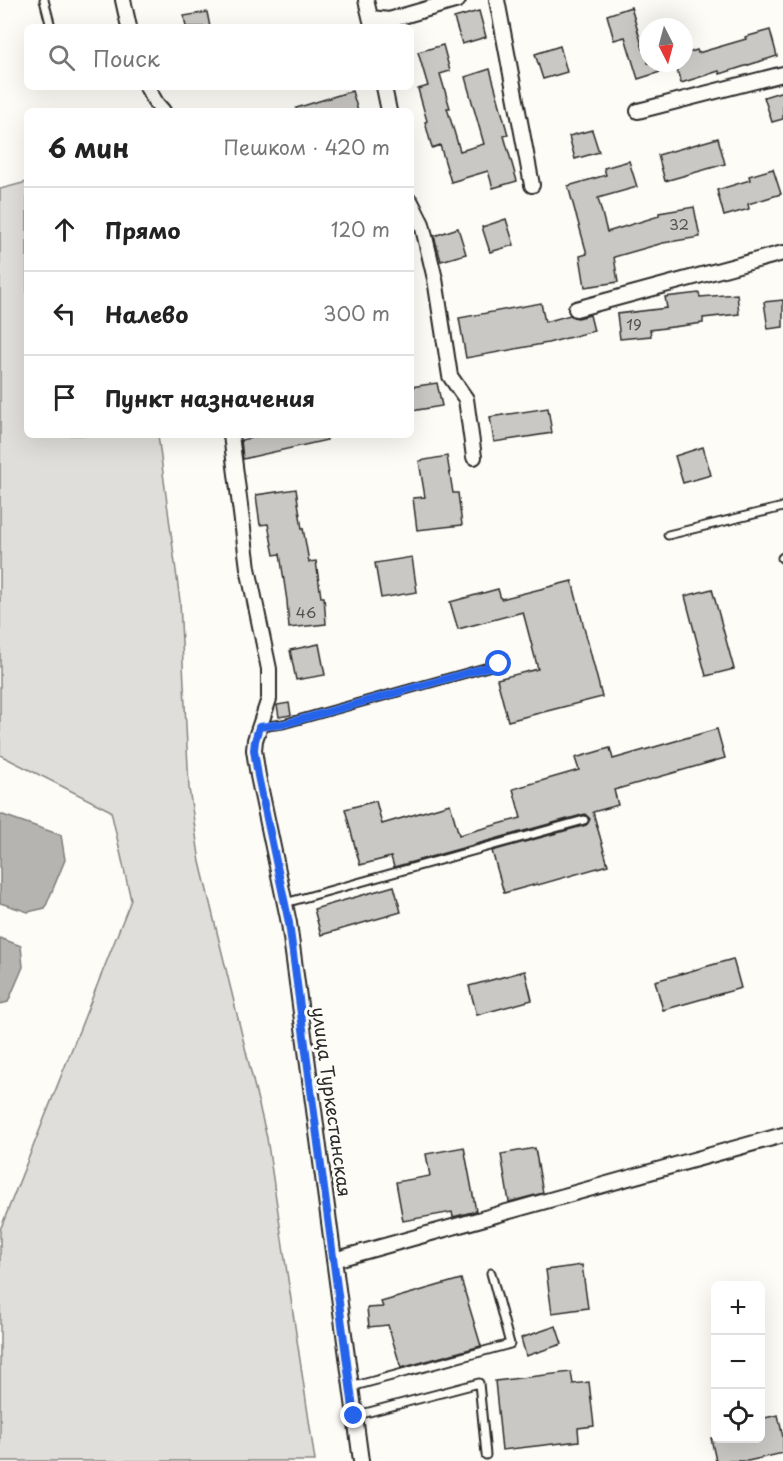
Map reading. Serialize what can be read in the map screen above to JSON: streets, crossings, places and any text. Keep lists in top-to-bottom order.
{
  "streets": {
    "street": ["улица Туркестанская"]
  },
  "house_numbers": ["32", "19", "46"],
  "north": "bottom",
  "page": {
    "search": "Поиск",
    "heading": ["6 мин", "Пешком · 420 m"],
    "list": [
      ["Прямо", "120 m"],
      ["Налево", "300 m"],
      "Пункт назначения"
    ],
    "map_buttons": ["+", "−"]
  }
}
